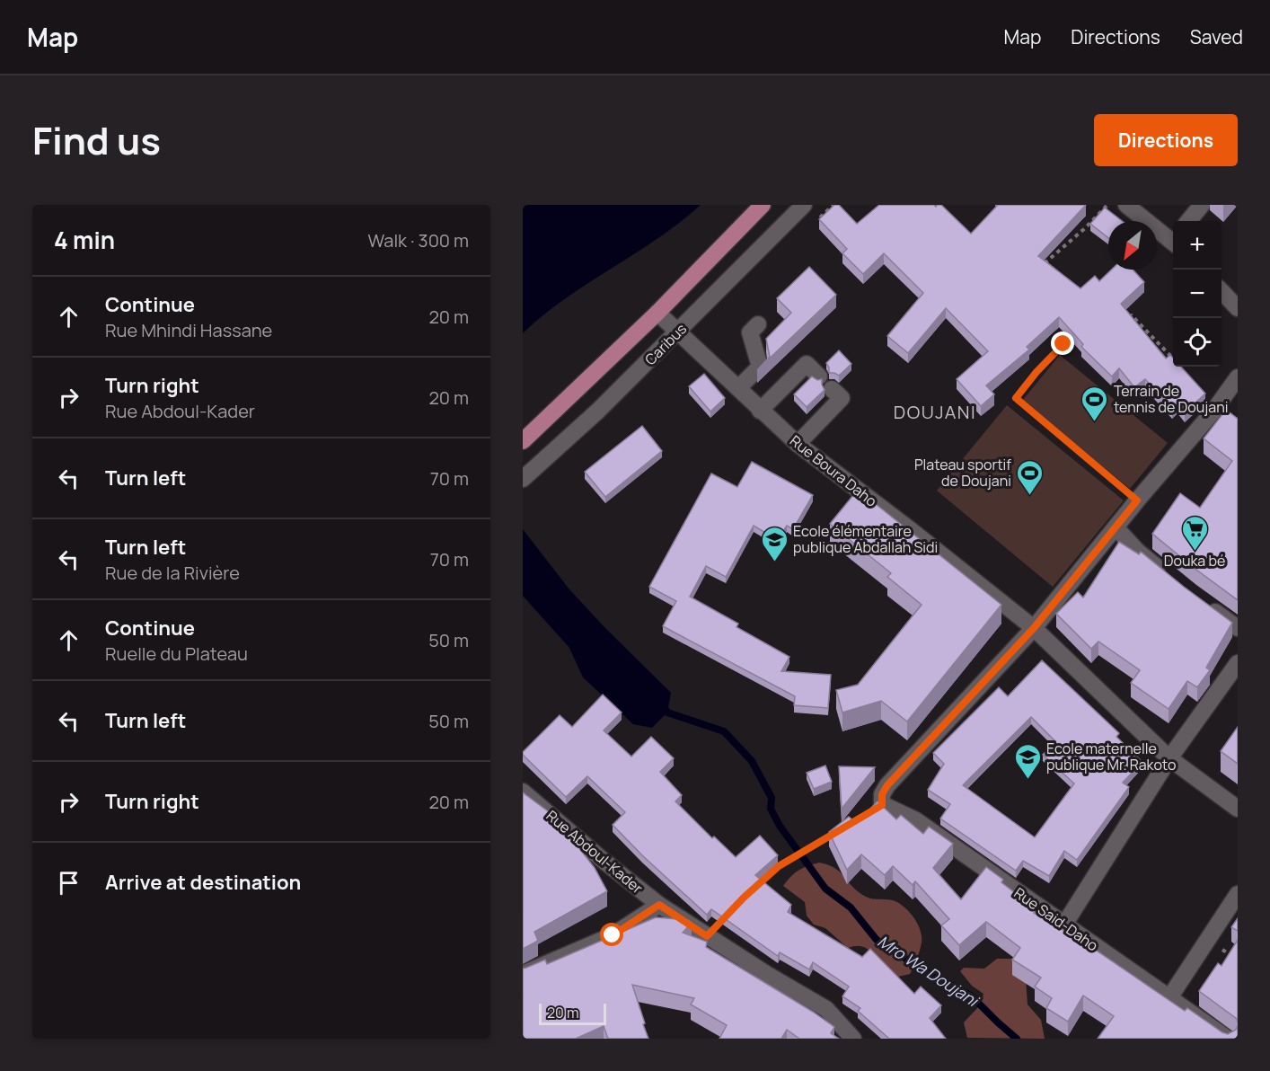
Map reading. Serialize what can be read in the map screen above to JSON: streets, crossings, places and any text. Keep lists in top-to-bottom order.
{
  "streets": {
    "street": [
      "Caribus",
      "Rue Boura Daho",
      "Rue Abdoul-Kader",
      "Rue Said-Daho"
    ]
  },
  "crossings": [
    ["Caribus", "Rue Boura Daho"]
  ],
  "districts": ["DOUJANI"],
  "water": ["Mro Wa Doujani"],
  "places": {
    "sports": ["Terrain de tennis de Doujani", "Plateau sportif de Doujani"],
    "supermarket": ["Douka bé"],
    "school or university": ["Ecole élémentaire publique Abdallah Sidi", "Ecole maternelle publique Mr. Rakoto"]
  },
  "scale_bar": "20 m",
  "north": "bottom left",
  "page": {
    "header": "Map",
    "nav": ["Map", "Directions", "Saved"],
    "title": "Find us",
    "buttons": "Directions",
    "heading": ["4 min", "Walk · 300 m"],
    "map_buttons": ["+", "−"],
    "list": [
      ["Continue", "Rue Mhindi Hassane", "20 m"],
      ["Turn right", "Rue Abdoul-Kader", "20 m"],
      ["Turn left", "70 m"],
      ["Turn left", "Rue de la Rivière", "70 m"],
      ["Continue", "Ruelle du Plateau", "50 m"],
      ["Turn left", "50 m"],
      ["Turn right", "20 m"],
      "Arrive at destination"
    ],
    "scale": "20 m"
  }
}
